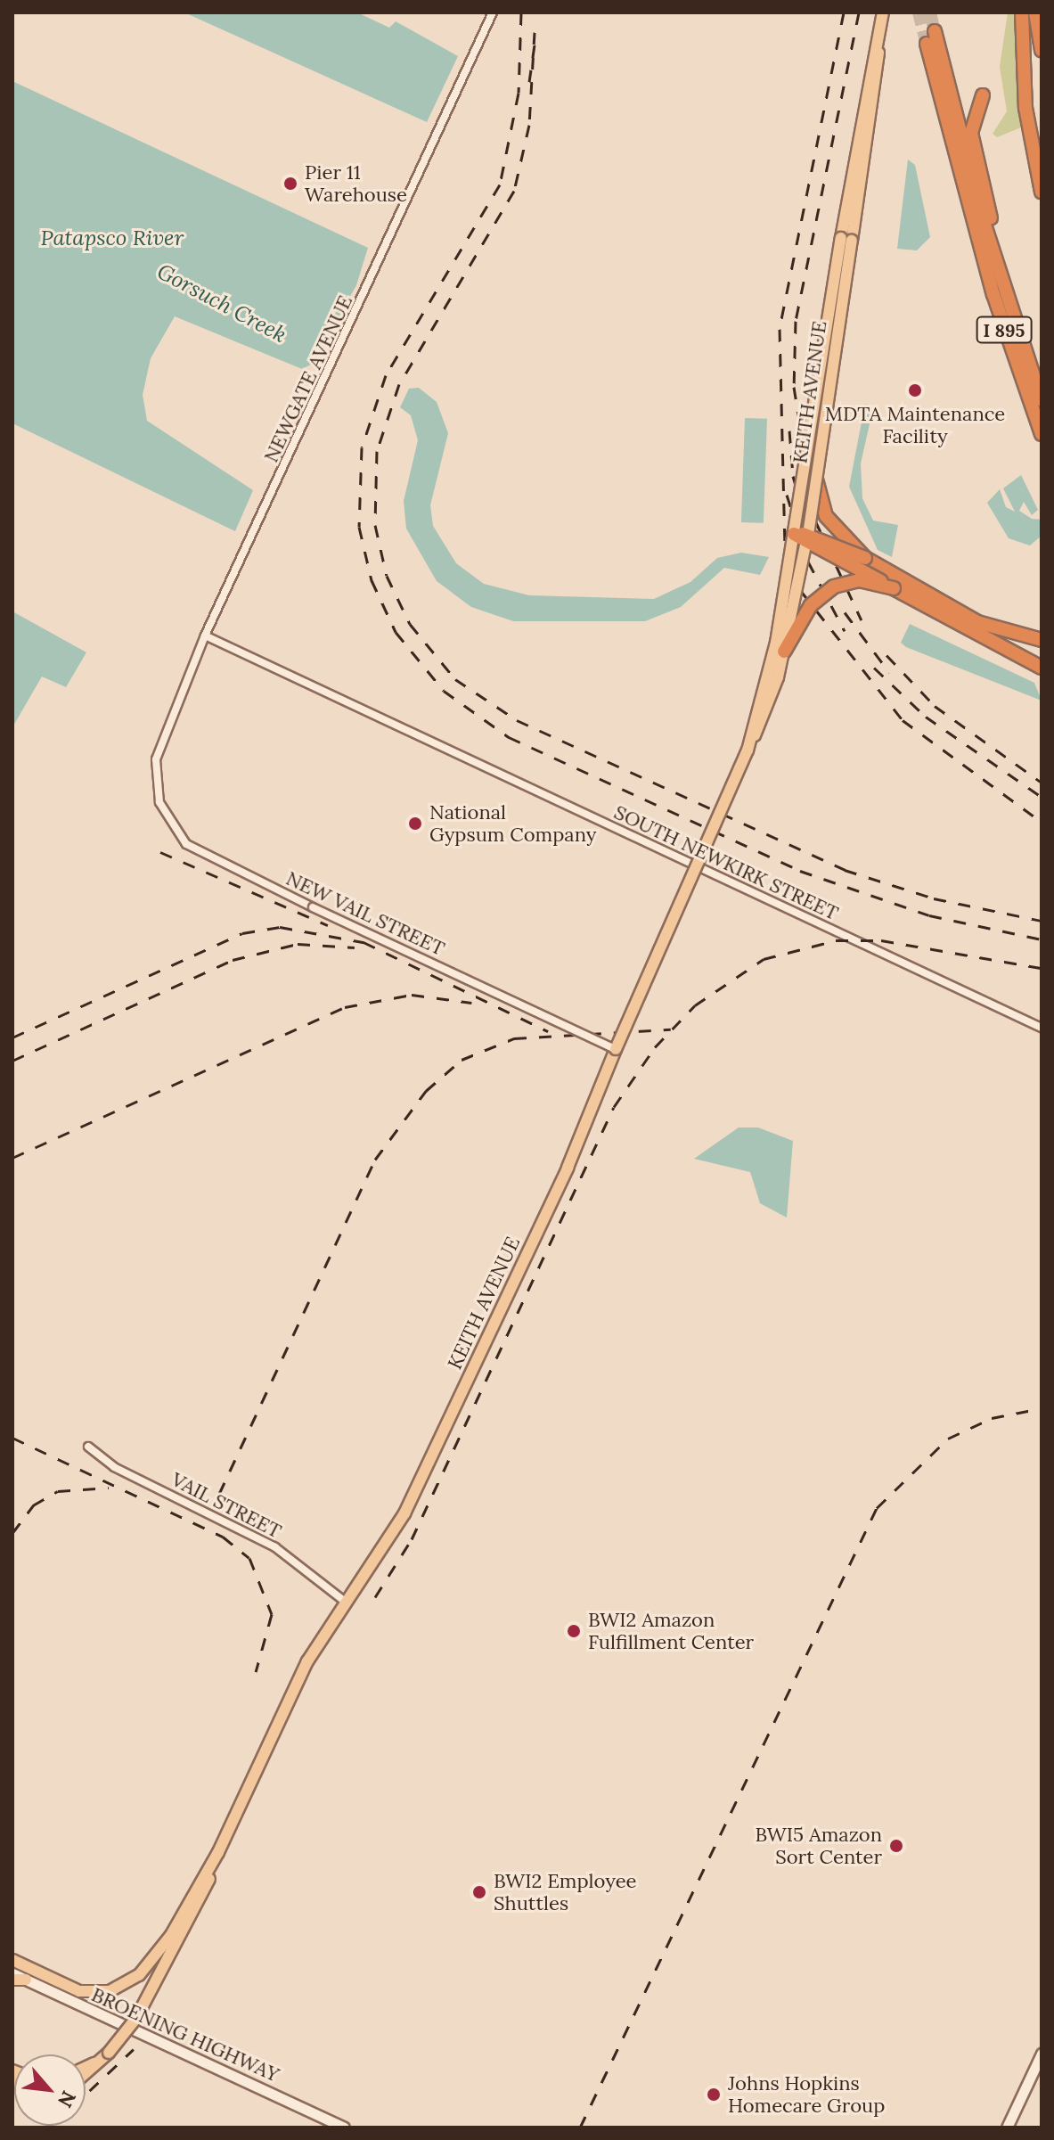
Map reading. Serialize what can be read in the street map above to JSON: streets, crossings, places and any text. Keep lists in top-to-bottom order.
{
  "streets": {
    "highway": ["I 895"],
    "main road": ["KEITH AVENUE", "BROENING HIGHWAY"],
    "street": [
      "NEWGATE AVENUE",
      "SOUTH NEWKIRK STREET",
      "NEW VAIL STREET",
      "VAIL STREET"
    ]
  },
  "crossings": [
    ["NEWGATE AVENUE", "SOUTH NEWKIRK STREET"],
    ["NEWGATE AVENUE", "NEW VAIL STREET"],
    ["KEITH AVENUE", "NEW VAIL STREET"],
    ["KEITH AVENUE", "VAIL STREET"]
  ],
  "water": ["Patapsco River", "Gorsuch Creek"],
  "places": [
    "Pier 11 Warehouse",
    "MDTA Maintenance Facility",
    "National Gypsum Company",
    "BWI2 Amazon Fulfillment Center",
    "BWI5 Amazon Sort Center",
    "BWI2 Employee Shuttles",
    "Johns Hopkins Homecare Group"
  ],
  "north": "bottom right"
}
